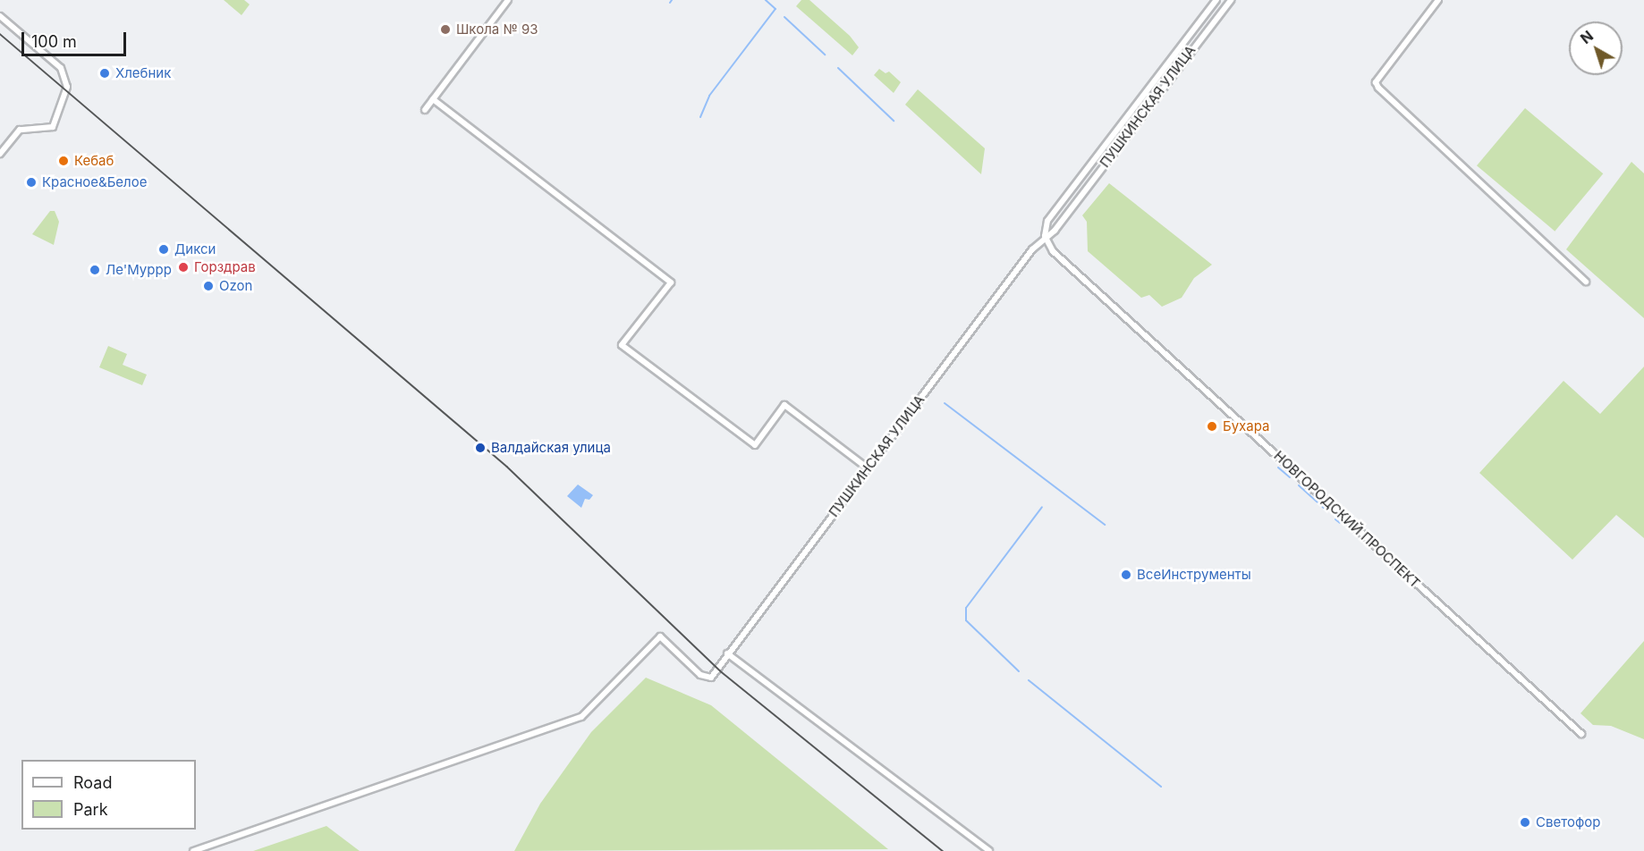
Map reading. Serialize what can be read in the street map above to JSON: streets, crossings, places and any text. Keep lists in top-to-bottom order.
{
  "streets": {
    "street": ["ПУШКИНСКАЯ УЛИЦА", "НОВГОРОДСКИЙ ПРОСПЕКТ"]
  },
  "crossings": [
    ["ПУШКИНСКАЯ УЛИЦА", "НОВГОРОДСКИЙ ПРОСПЕКТ"]
  ],
  "places": [
    "Школа № 93",
    "Хлебник",
    "Кебаб",
    "Красное&Белое",
    "Дикси",
    "Горздрав",
    "Ле'Муррр",
    "Ozon",
    "Бухара",
    "Валдайская улица",
    "ВсеИнструменты",
    "Светофор"
  ],
  "legend": ["Road", "Park"],
  "scale_bar": "100 m",
  "north": "top left"
}
